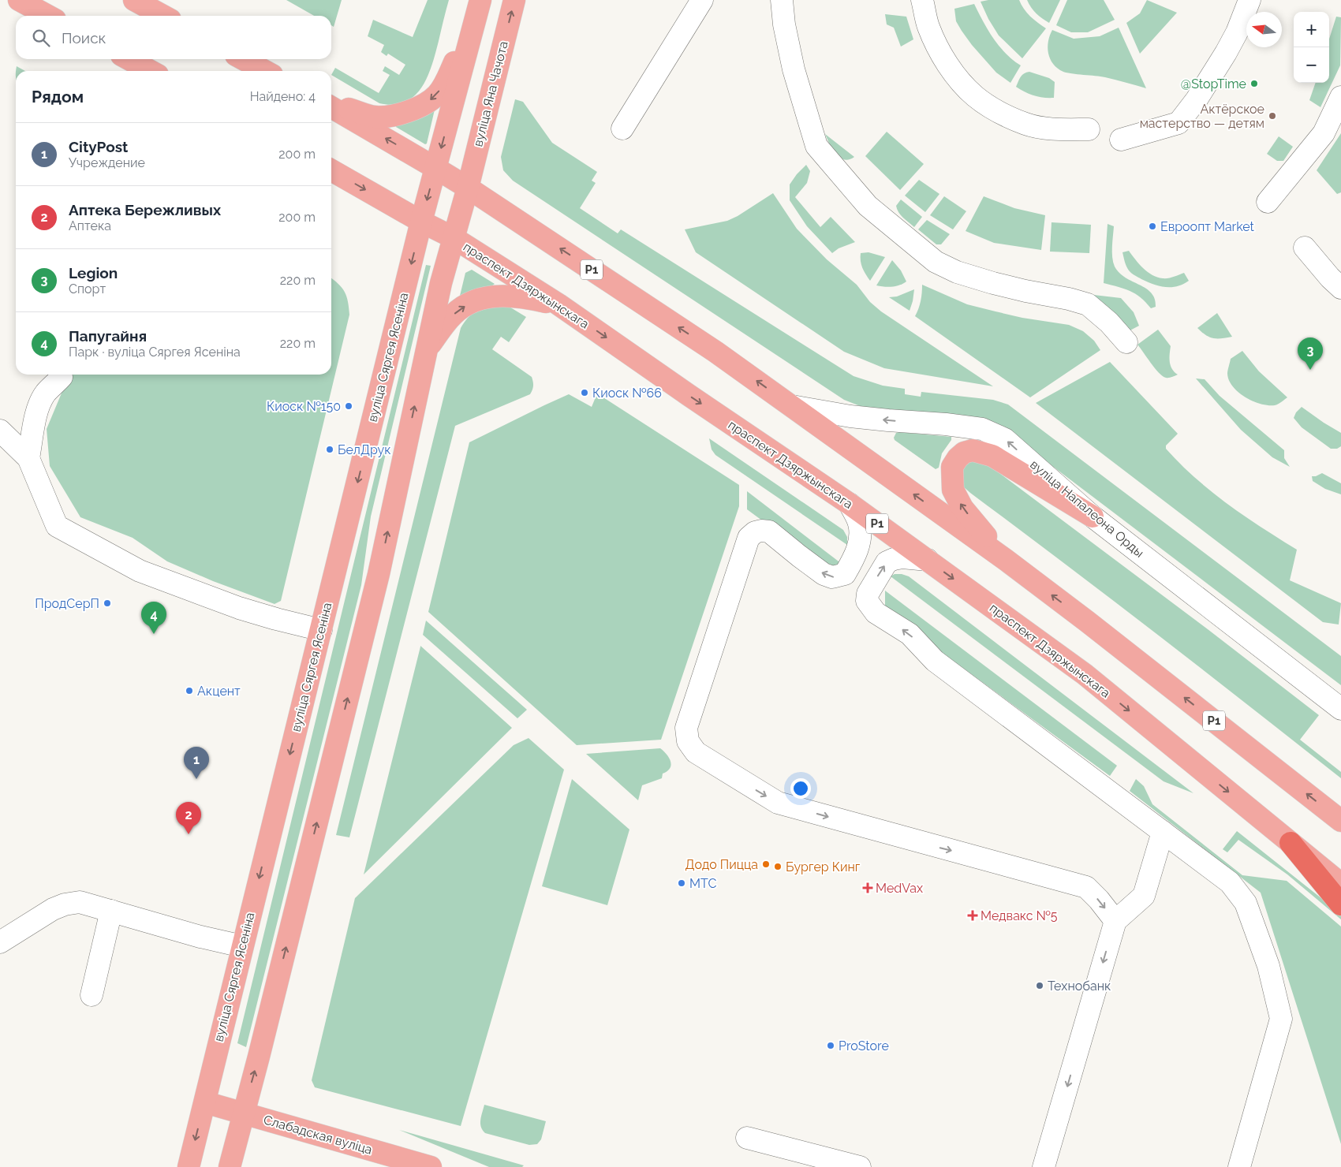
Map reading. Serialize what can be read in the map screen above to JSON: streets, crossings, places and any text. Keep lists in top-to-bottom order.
{
  "streets": {
    "main road": [
      "вуліца Яна Чачота",
      "Р1",
      "праспект Дзяржынскага",
      "вуліца Сяргея Ясеніна",
      "Слабадская вуліца"
    ],
    "street": ["вуліца Напалеона Орды"]
  },
  "crossings": [
    ["вуліца Яна Чачота", "Р1"],
    ["Р1", "вуліца Сяргея Ясеніна"],
    ["Р1", "вуліца Напалеона Орды"],
    ["праспект Дзяржынскага", "вуліца Сяргея Ясеніна"],
    ["вуліца Сяргея Ясеніна", "Слабадская вуліца"]
  ],
  "one_way": ["вуліца Напалеона Орды"],
  "places": {
    "other": [
      "@StopTime",
      "Актёрское мастерство — детям",
      "Евроопт Market",
      "Киоск №66",
      "Киоск №150",
      "БелДрук",
      "ПродСерП",
      "Акцент",
      "Додо Пицца",
      "Бургер Кинг",
      "МТС",
      "Технобанк",
      "ProStore"
    ],
    "health": ["MedVax", "Медвакс №5"]
  },
  "north": "left",
  "page": {
    "map_buttons": ["+", "−"],
    "search": "Поиск",
    "heading": ["Рядом", "Найдено: 4"],
    "list": [
      {
        "mark": "1",
        "name": "CityPost",
        "note": "Учреждение",
        "value": "200 m"
      },
      {
        "mark": "2",
        "name": "Аптека Бережливых",
        "note": "Аптека",
        "value": "200 m"
      },
      {
        "mark": "3",
        "name": "Legion",
        "note": "Спорт",
        "value": "220 m"
      },
      {
        "mark": "4",
        "name": "Папугайня",
        "note": "Парк · вуліца Сяргея Ясеніна",
        "value": "220 m"
      }
    ],
    "pins": [
      "3",
      "4",
      "1",
      "2"
    ]
  }
}
